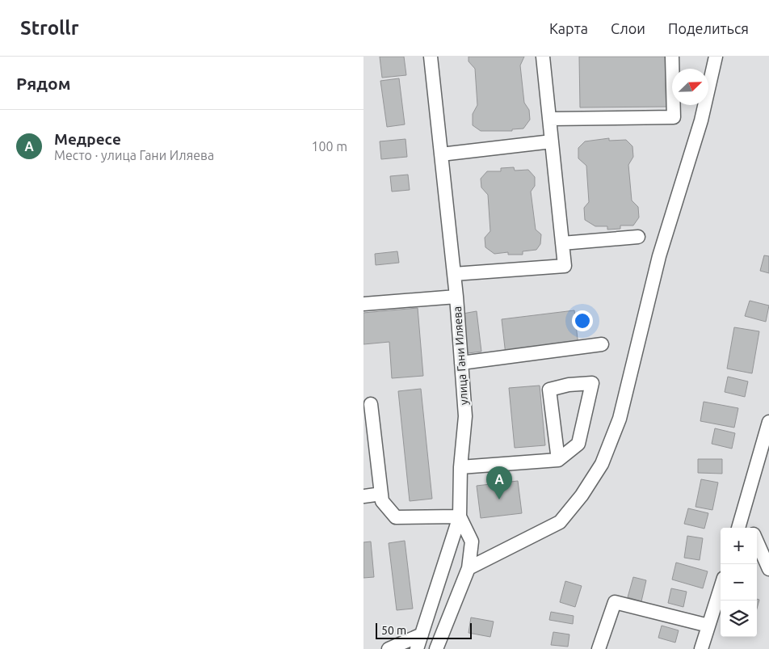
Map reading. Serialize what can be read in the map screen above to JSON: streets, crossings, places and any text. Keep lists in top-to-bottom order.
{
  "streets": {
    "street": ["улица Гани Иляева"]
  },
  "scale_bar": "50 m",
  "north": "top right",
  "page": {
    "header": "Strollr",
    "nav": ["Карта", "Слои", "Поделиться"],
    "heading": "Рядом",
    "list": [
      {
        "mark": "A",
        "name": "Медресе",
        "note": "Место · улица Гани Иляева",
        "value": "100 m"
      }
    ],
    "pins": "A",
    "map_buttons": ["+", "−"],
    "scale": "50 m"
  }
}
